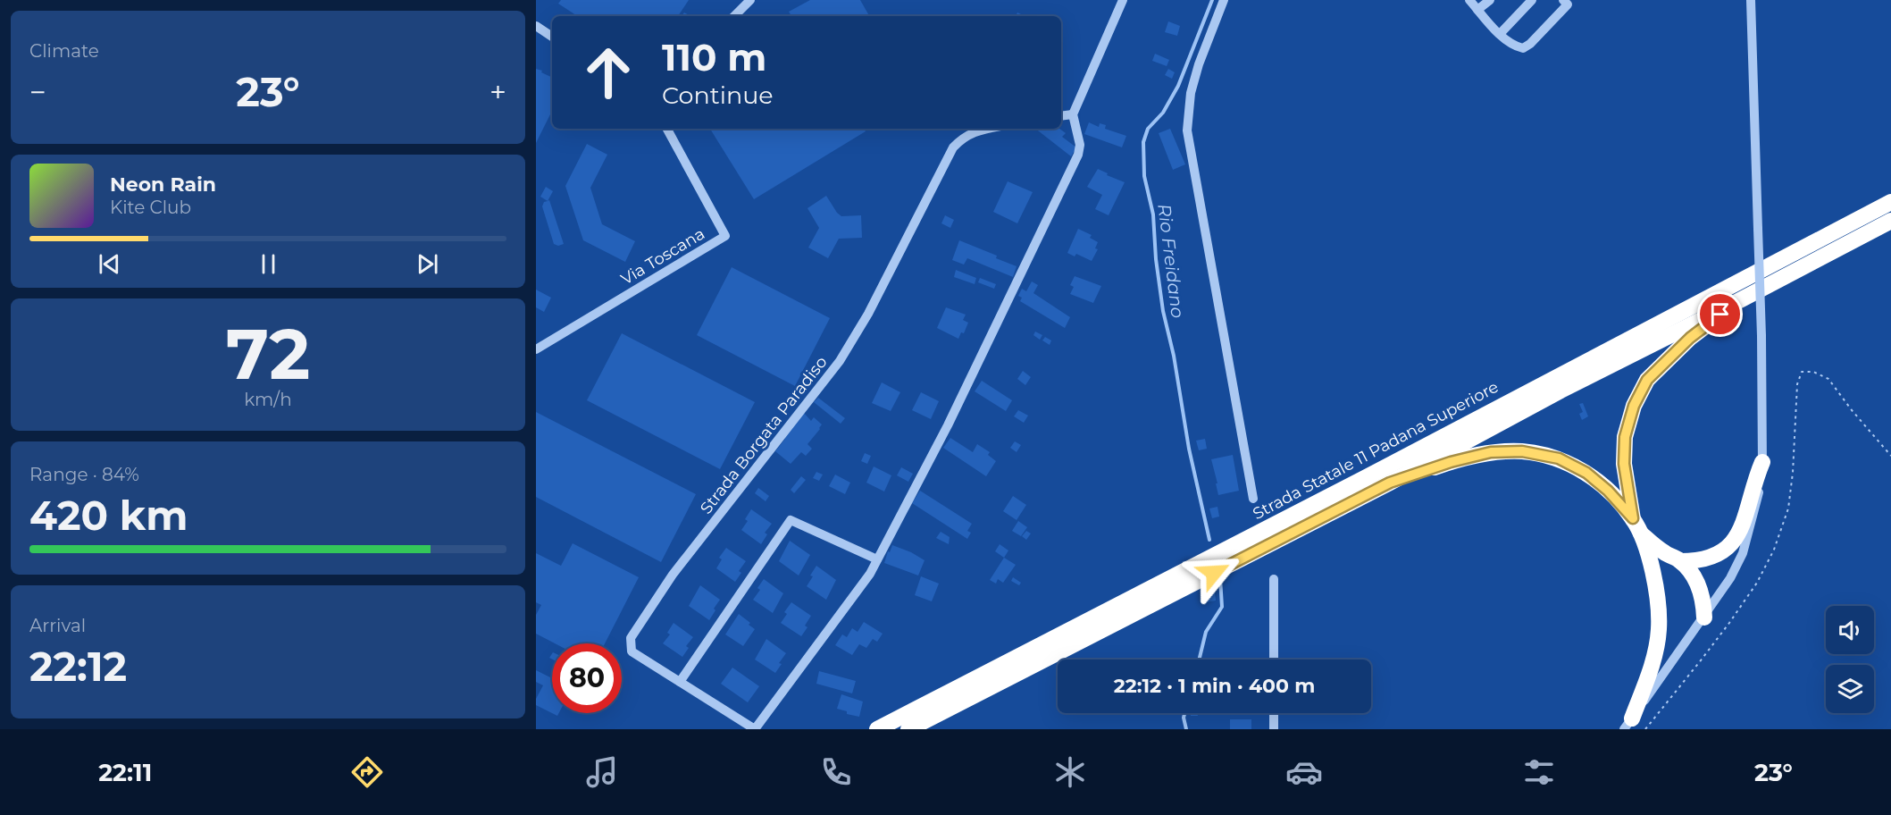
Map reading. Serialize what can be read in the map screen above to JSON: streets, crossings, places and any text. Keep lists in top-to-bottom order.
{
  "streets": {
    "highway": ["Strada Statale 11 Padana Superiore"],
    "street": ["Via Toscana", "Strada Borgata Paradiso"]
  },
  "water": ["Rio Freidano"],
  "page": {
    "tile": [
      "Climate",
      ["72", "km/h"],
      ["Range · 84%", "420 km"],
      ["Arrival", "22:12"]
    ],
    "turn": ["110 m", "Continue"],
    "heat": ["−", "23°", "+"],
    "song": ["Neon Rain", "Kite Club"],
    "limit": "80",
    "trip": "22:12 · 1 min · 400 m",
    "tabs": ["22:11", "23°"]
  }
}
